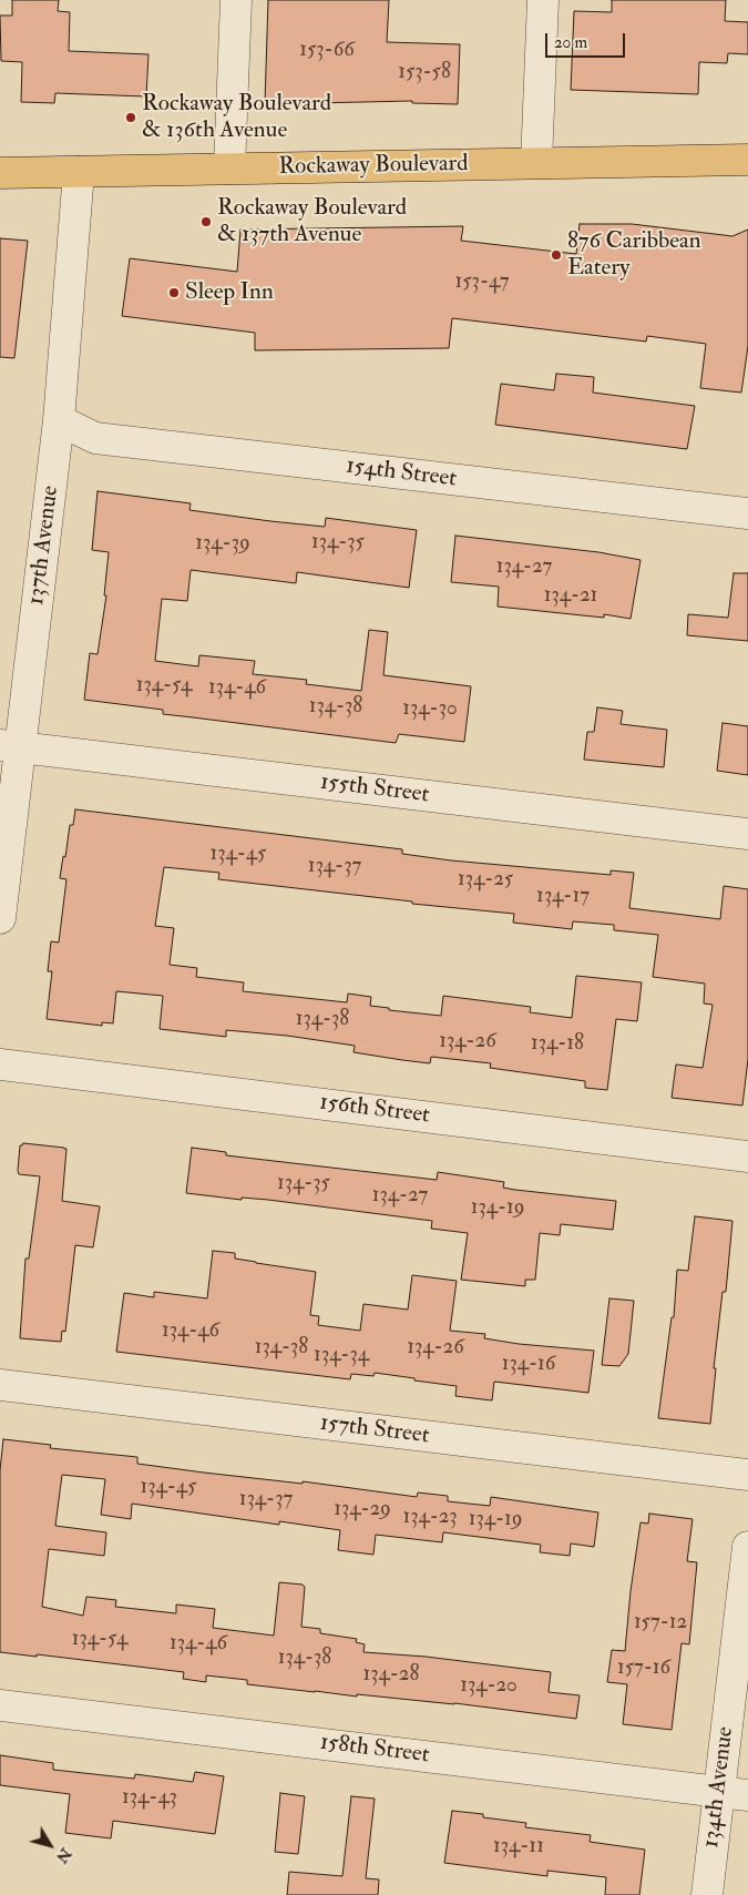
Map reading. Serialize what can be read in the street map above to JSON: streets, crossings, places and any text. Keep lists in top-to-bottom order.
{
  "streets": {
    "main road": ["Rockaway Boulevard"],
    "street": [
      "154th Street",
      "137th Avenue",
      "155th Street",
      "156th Street",
      "157th Street",
      "158th Street",
      "134th Avenue"
    ]
  },
  "crossings": [
    ["Rockaway Boulevard", "137th Avenue"],
    ["154th Street", "137th Avenue"],
    ["137th Avenue", "155th Street"],
    ["158th Street", "134th Avenue"]
  ],
  "places": [
    "Rockaway Boulevard & 136th Avenue",
    "Rockaway Boulevard & 137th Avenue",
    "876 Caribbean Eatery",
    "Sleep Inn"
  ],
  "house_numbers": [
    "153-66",
    "153-58",
    "153-47",
    "134-35",
    "134-39",
    "134-27",
    "134-21",
    "134-54",
    "134-46",
    "134-38",
    "134-30",
    "134-45",
    "134-37",
    "134-25",
    "134-17",
    "134-38",
    "134-26",
    "134-18",
    "134-35",
    "134-27",
    "134-19",
    "134-46",
    "134-38",
    "134-26",
    "134-34",
    "134-16",
    "134-45",
    "134-37",
    "134-29",
    "134-23",
    "134-19",
    "157-12",
    "134-54",
    "134-46",
    "134-38",
    "157-16",
    "134-28",
    "134-20",
    "134-43",
    "134-11"
  ],
  "scale_bar": "20 m",
  "north": "bottom right"
}
